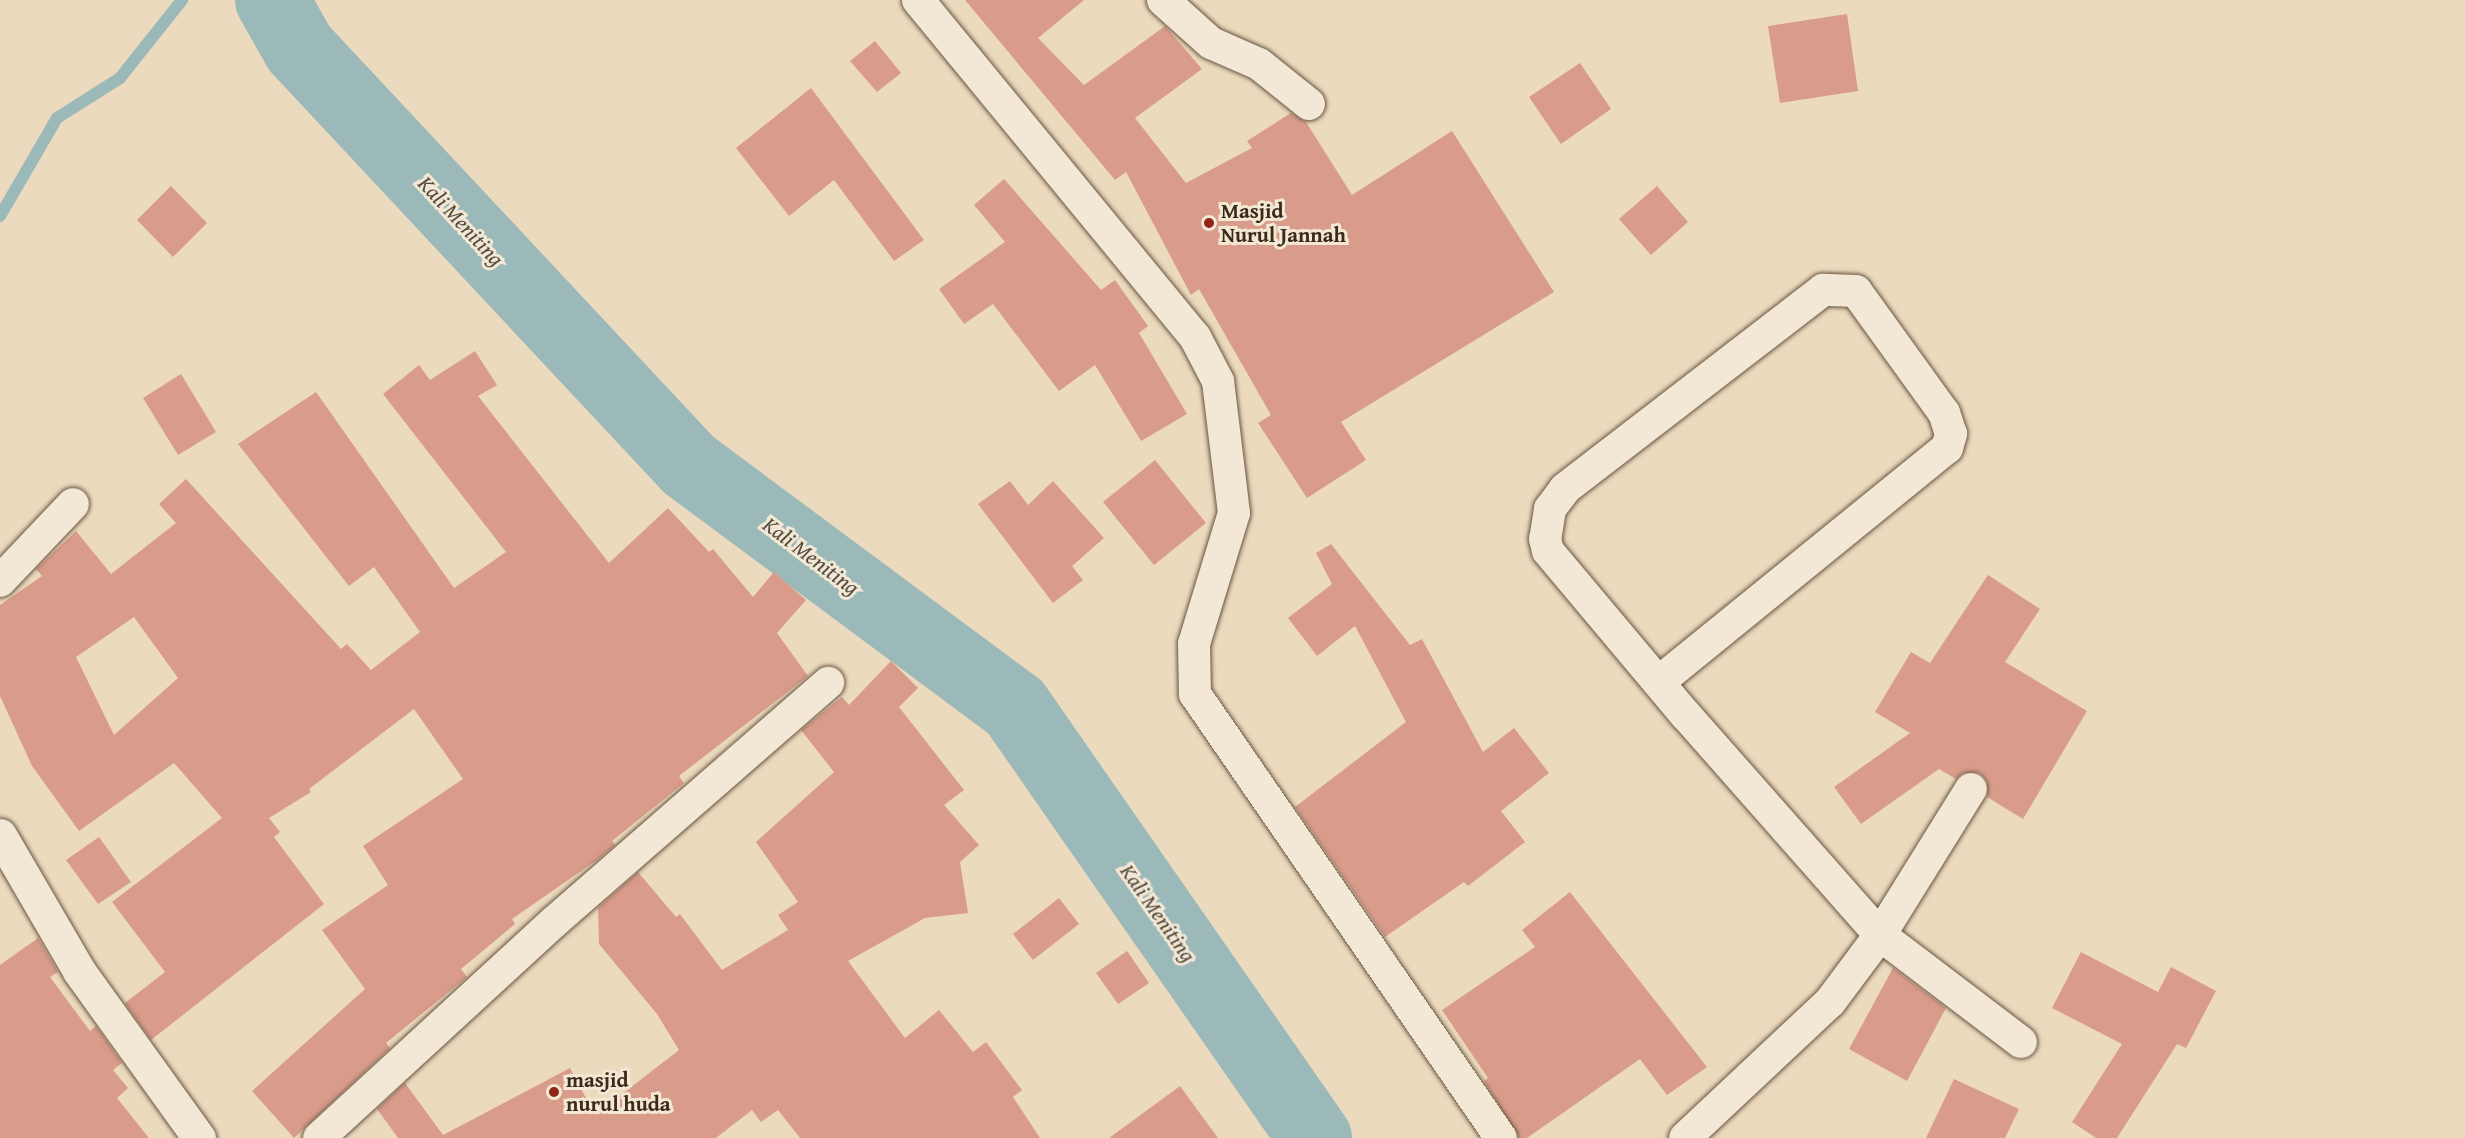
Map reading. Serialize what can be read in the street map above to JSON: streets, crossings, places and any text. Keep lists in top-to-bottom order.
{
  "water": ["Kali Meniting"],
  "places": ["Masjid Nurul Jannah", "masjid nurul huda"]
}
